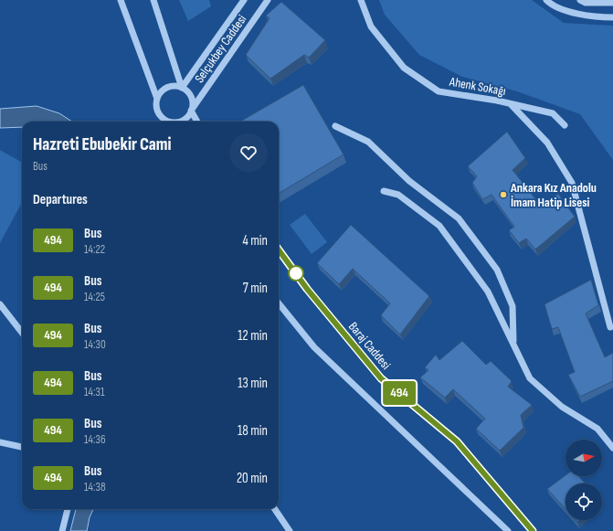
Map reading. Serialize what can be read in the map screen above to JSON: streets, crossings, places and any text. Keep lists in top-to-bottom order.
{
  "streets": {
    "street": ["Selçukbey Caddesi", "Ahenk Sokağı", "Baraj Caddesi"]
  },
  "places": ["Ankara Kız Anadolu İmam Hatip Lisesi"],
  "lines": ["bus line 494"],
  "north": "right",
  "page": {
    "on_map": "494",
    "heading": [
      ["Hazreti Ebubekir Cami", "Bus"],
      "Departures"
    ],
    "list": [
      {
        "mark": "494",
        "name": "Bus",
        "note": "14:22",
        "value": "4 min"
      },
      {
        "mark": "494",
        "name": "Bus",
        "note": "14:25",
        "value": "7 min"
      },
      {
        "mark": "494",
        "name": "Bus",
        "note": "14:30",
        "value": "12 min"
      },
      {
        "mark": "494",
        "name": "Bus",
        "note": "14:31",
        "value": "13 min"
      },
      {
        "mark": "494",
        "name": "Bus",
        "note": "14:36",
        "value": "18 min"
      },
      {
        "mark": "494",
        "name": "Bus",
        "note": "14:38",
        "value": "20 min"
      }
    ]
  }
}
